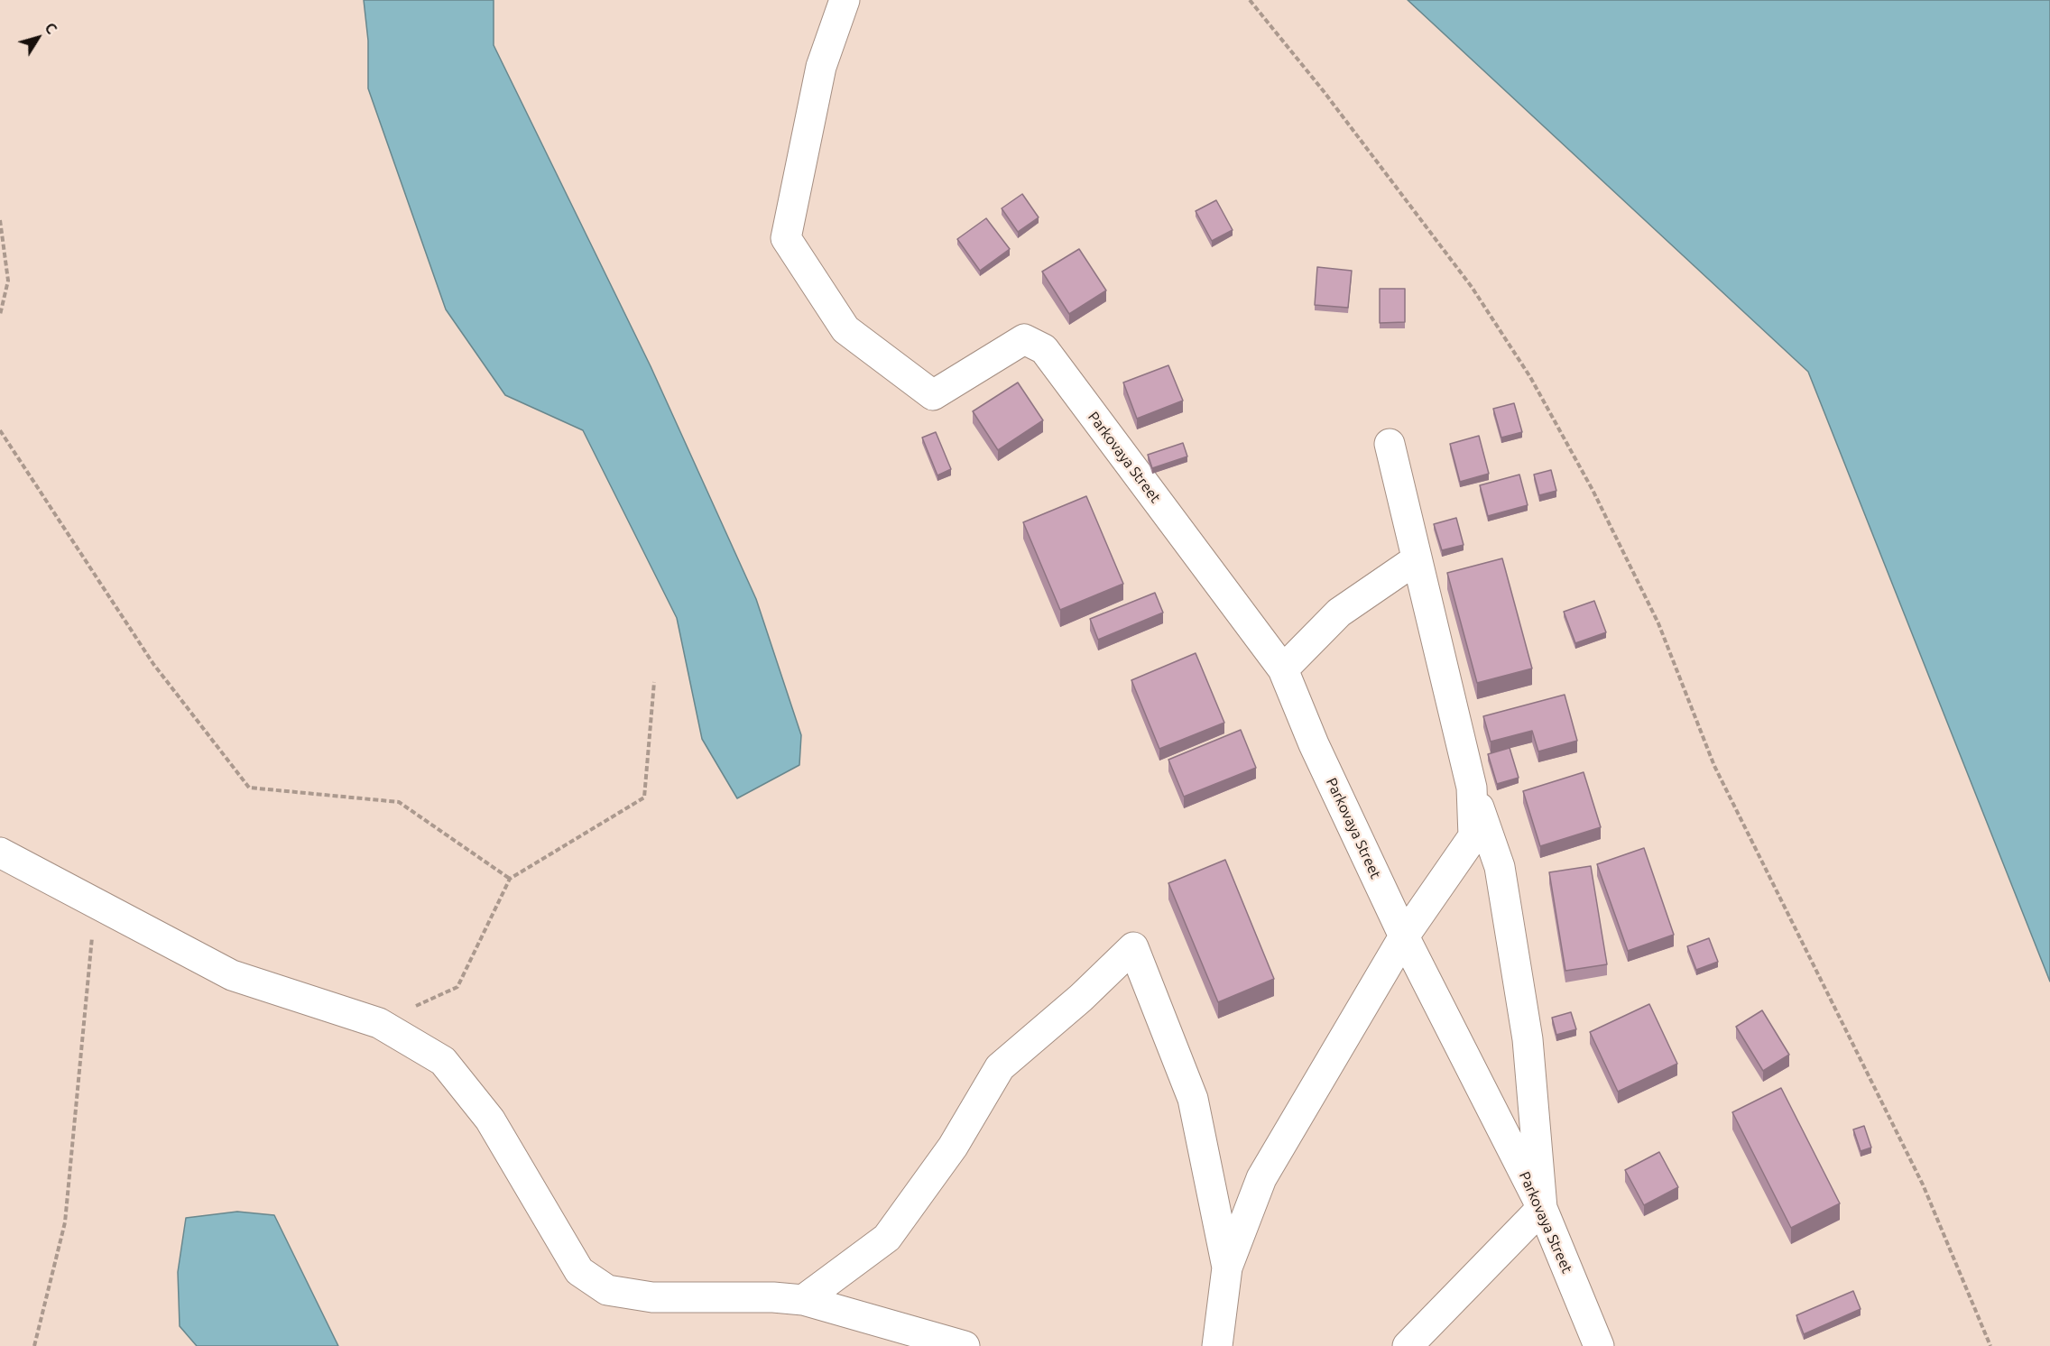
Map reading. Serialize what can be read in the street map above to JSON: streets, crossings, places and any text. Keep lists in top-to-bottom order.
{
  "streets": {
    "street": ["Parkovaya Street"]
  },
  "north": "top right"
}
